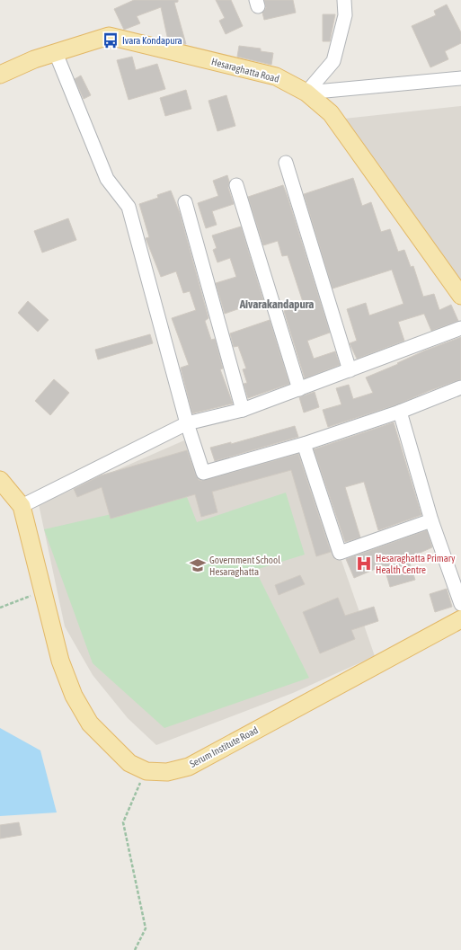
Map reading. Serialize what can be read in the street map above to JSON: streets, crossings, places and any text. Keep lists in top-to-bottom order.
{
  "streets": {
    "main road": ["Hesaraghatta Road", "Serum Institute Road"]
  },
  "districts": ["Aivarakandapura"],
  "places": {
    "bus stop": ["Ivara Kondapura"],
    "hospital": ["Hesaraghatta Primary Health Centre"],
    "school or university": ["Government School Hesaraghatta"]
  }
}
